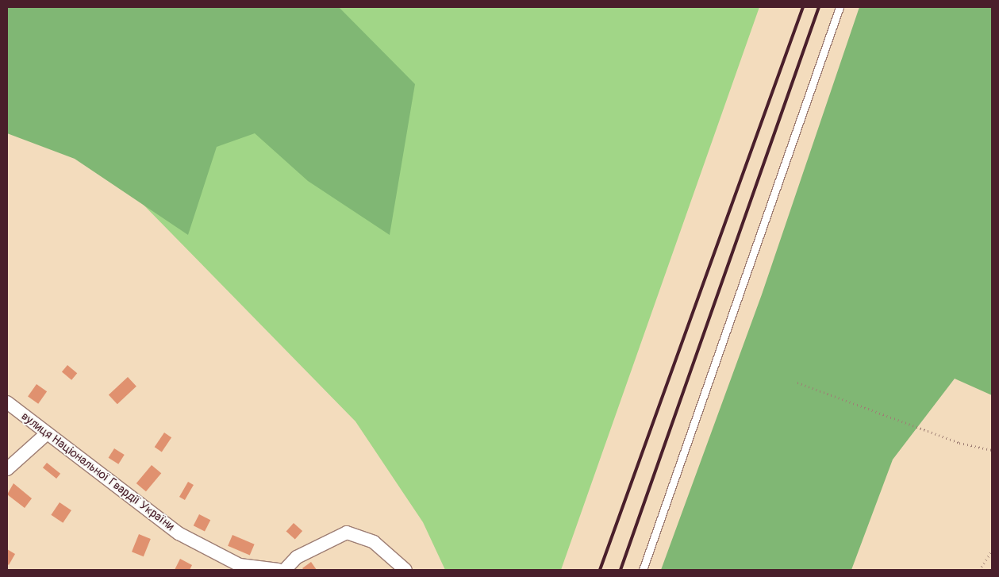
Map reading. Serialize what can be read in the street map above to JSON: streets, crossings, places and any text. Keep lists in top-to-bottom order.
{
  "streets": {
    "street": ["вулиця Національної Гвардії України"]
  }
}
